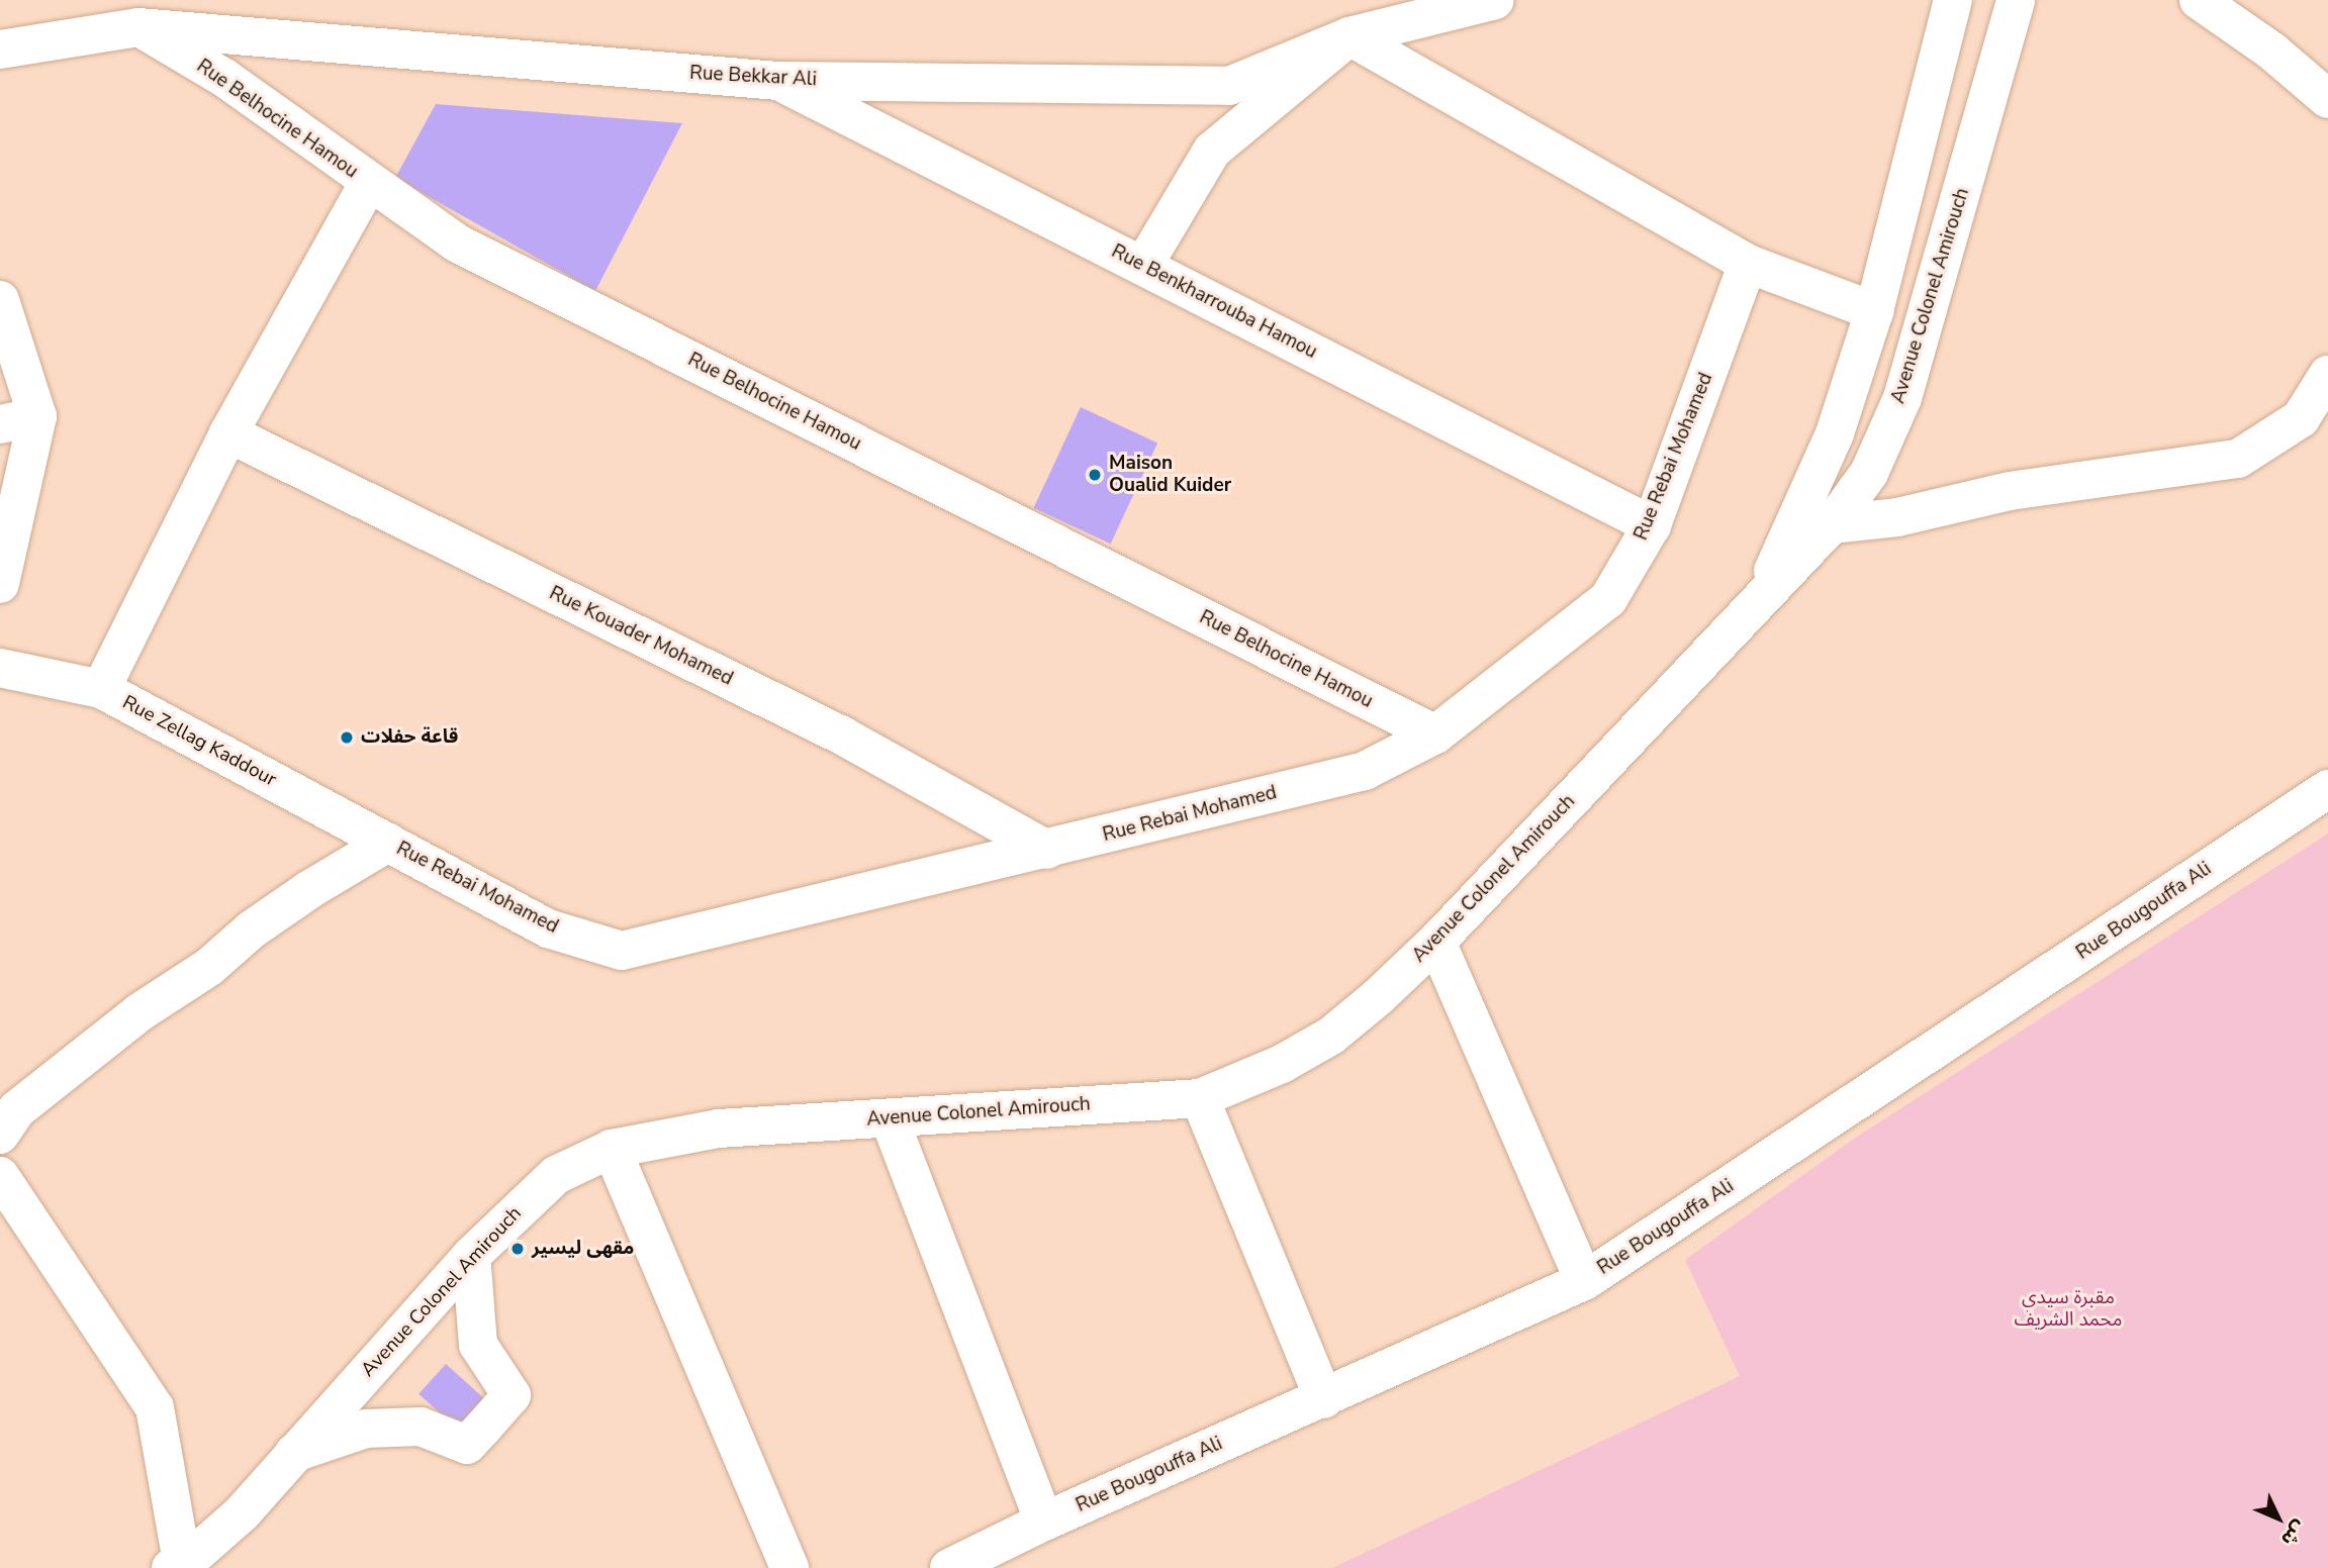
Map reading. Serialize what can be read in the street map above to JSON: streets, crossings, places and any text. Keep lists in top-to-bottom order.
{
  "streets": {
    "street": [
      "Rue Bekkar Ali",
      "Rue Belhocine Hamou",
      "Avenue Colonel Amirouch",
      "Rue Benkharrouba Hamou",
      "Rue Rebai Mohamed",
      "Rue Kouader Mohamed",
      "Rue Zellag Kaddour",
      "Rue Bougouffa Ali"
    ]
  },
  "crossings": [
    ["Rue Bekkar Ali", "Rue Belhocine Hamou"],
    ["Rue Bekkar Ali", "Rue Benkharrouba Hamou"],
    ["Rue Belhocine Hamou", "Rue Rebai Mohamed"],
    ["Rue Benkharrouba Hamou", "Rue Rebai Mohamed"],
    ["Rue Rebai Mohamed", "Rue Kouader Mohamed"],
    ["Rue Rebai Mohamed", "Rue Zellag Kaddour"]
  ],
  "parks": ["مقبرة سيدي محمد الشريف"],
  "places": ["Maison Oualid Kuider", "قاعة حفلات", "مقهى ليسير"],
  "north": "bottom right"
}
